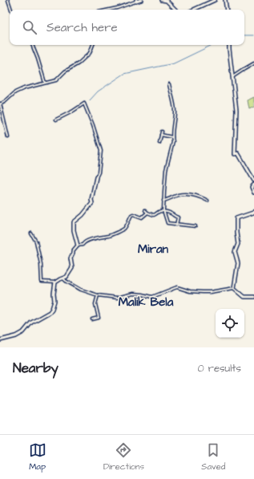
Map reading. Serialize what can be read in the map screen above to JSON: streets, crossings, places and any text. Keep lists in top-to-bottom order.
{
  "districts": ["Miran", "Malik Bela"],
  "page": {
    "search": "Search here",
    "heading": ["Nearby", "0 results"],
    "nav": ["Map", "Directions", "Saved"]
  }
}
